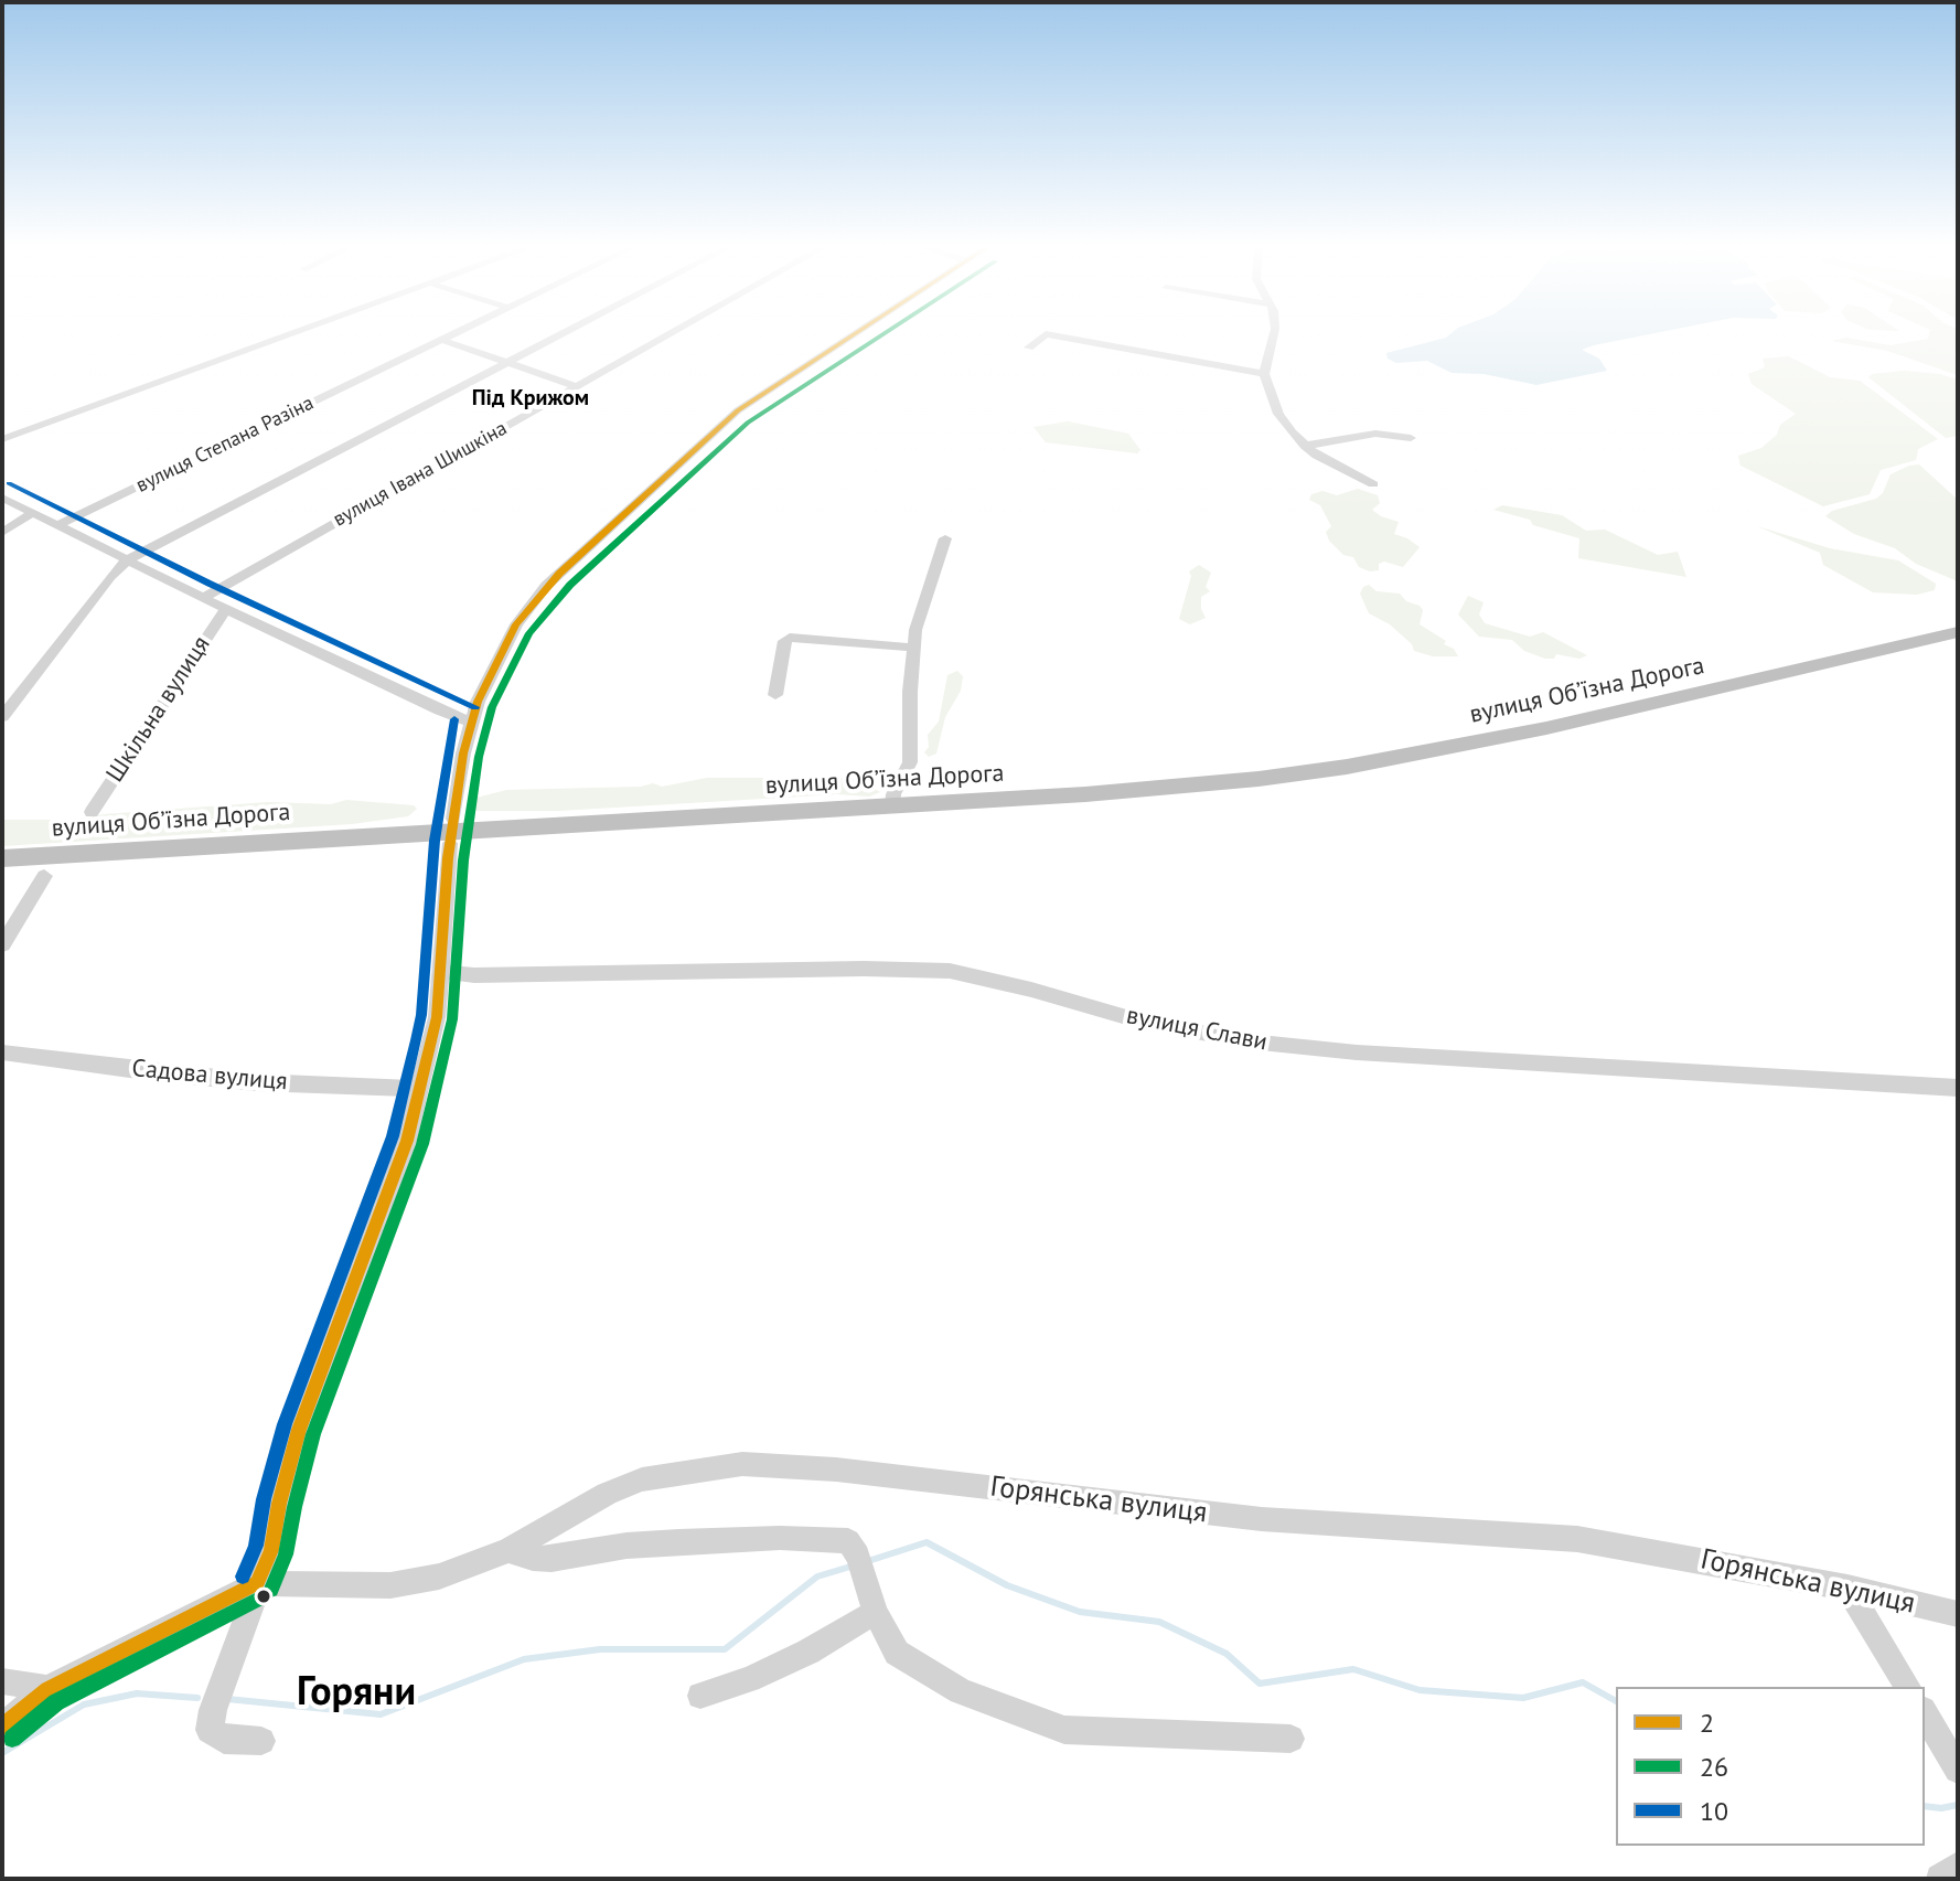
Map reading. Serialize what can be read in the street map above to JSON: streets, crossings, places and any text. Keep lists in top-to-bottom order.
{
  "streets": {
    "highway": ["вулиця Обʼїзна Дорога"],
    "street": [
      "вулиця Степана Разіна",
      "вулиця Івана Шишкіна",
      "Шкільна вулиця",
      "вулиця Слави",
      "Садова вулиця",
      "Горянська вулиця"
    ]
  },
  "districts": ["Під Крижом", "Горяни"],
  "lines": ["transit line 2", "transit line 26", "transit line 10"],
  "legend": ["2", "26", "10"]
}
